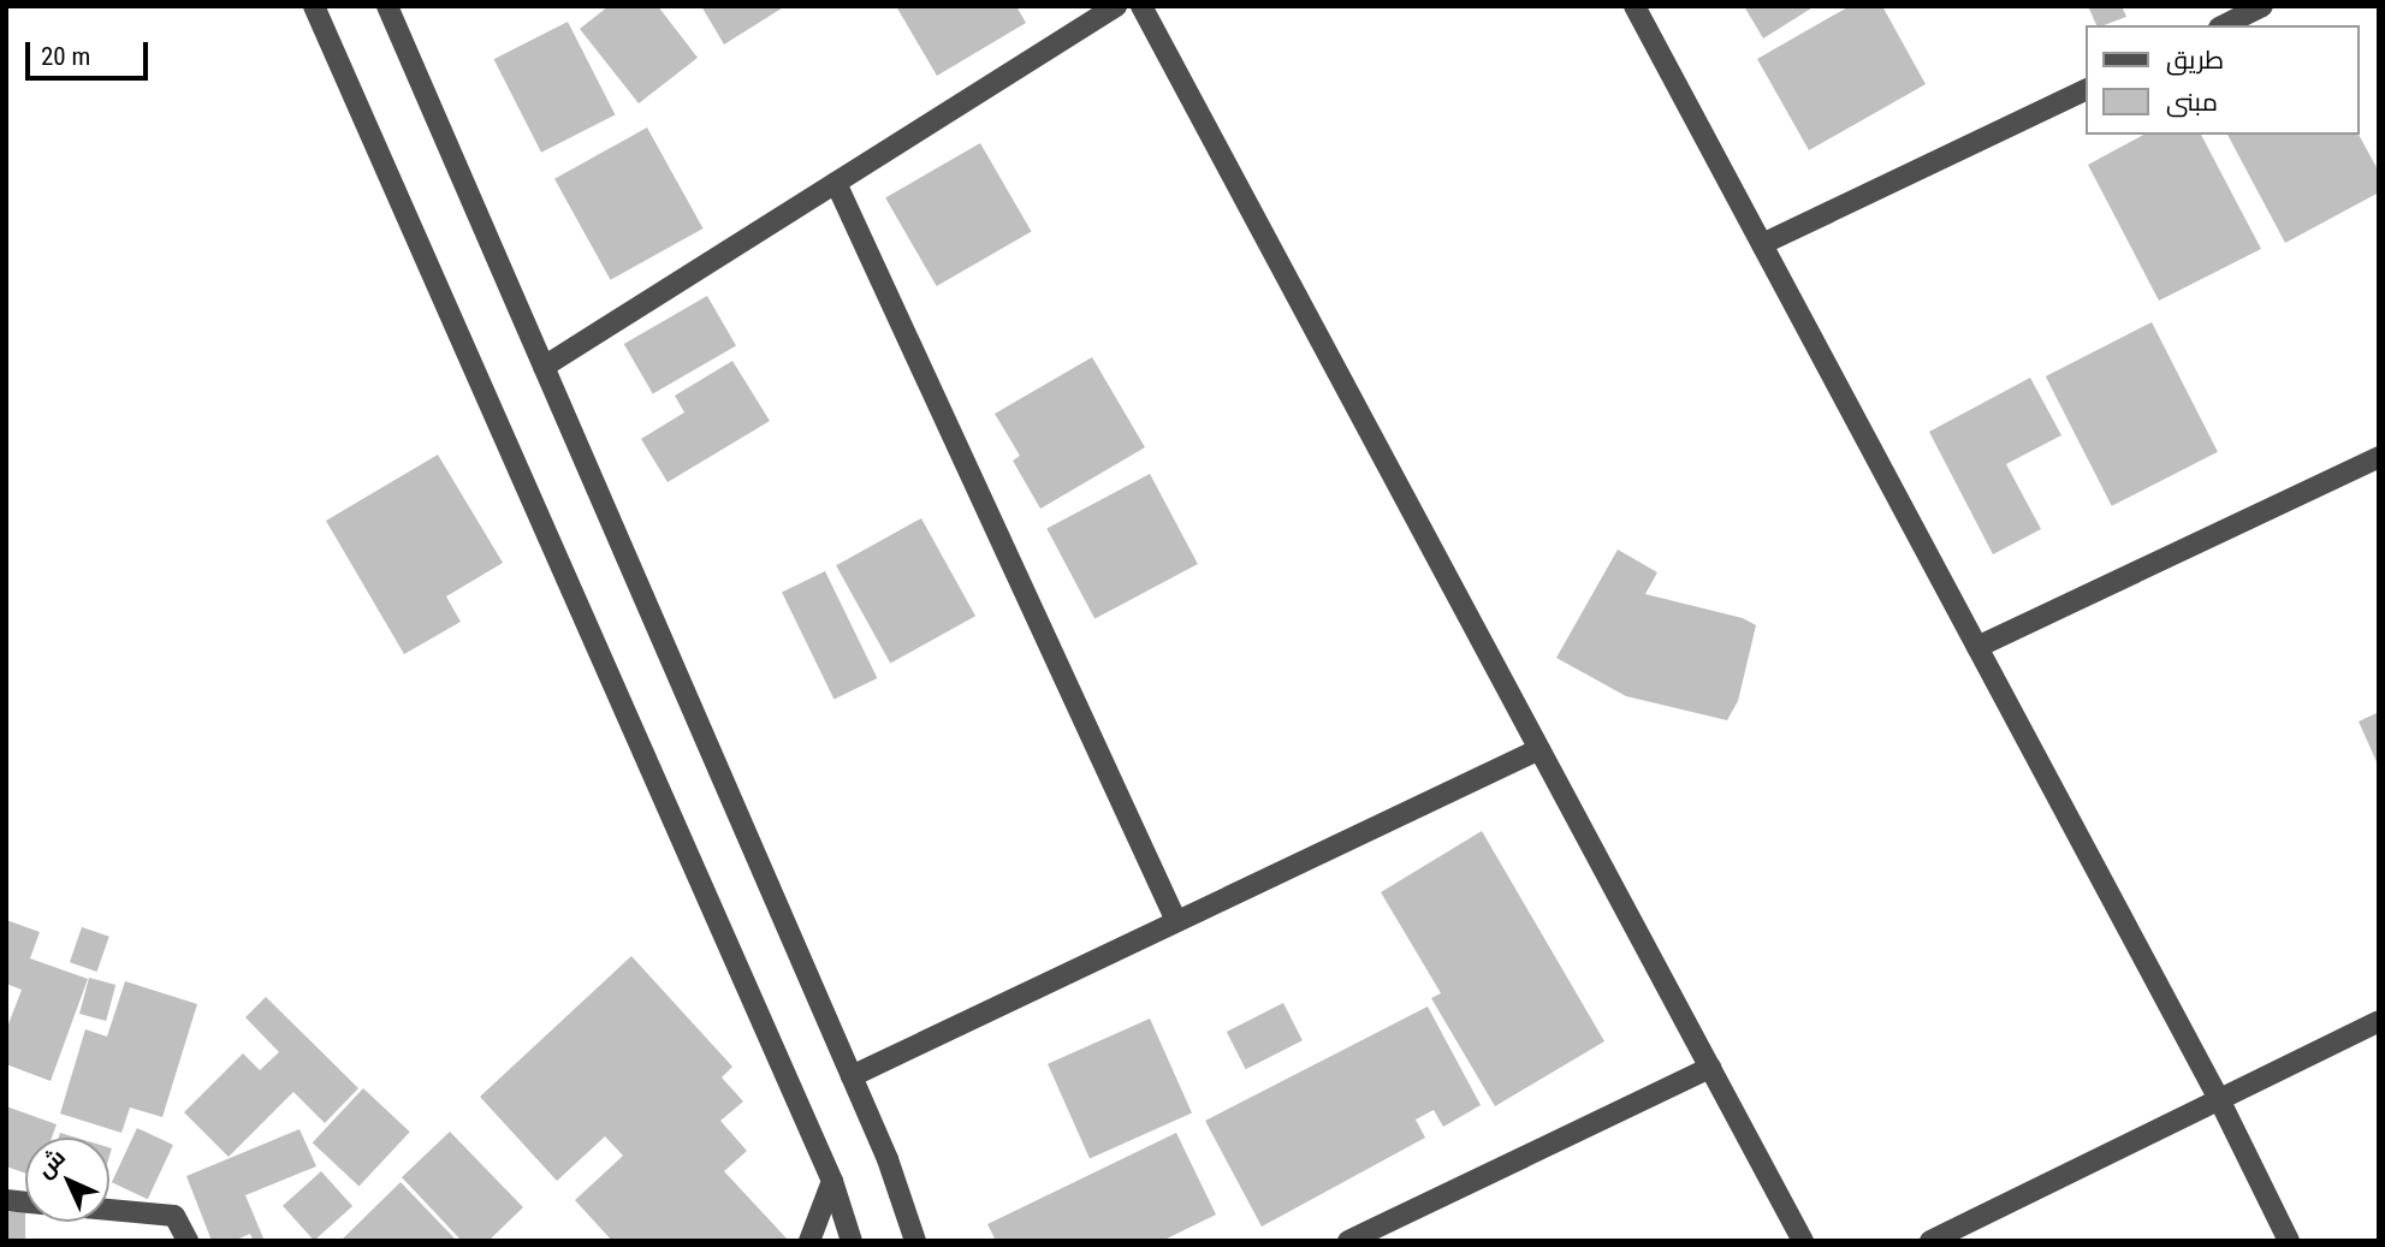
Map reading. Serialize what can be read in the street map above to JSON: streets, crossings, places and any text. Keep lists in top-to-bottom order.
{
  "legend": ["طريق", "مبنى"],
  "scale_bar": "20 m",
  "north": "top left"
}
